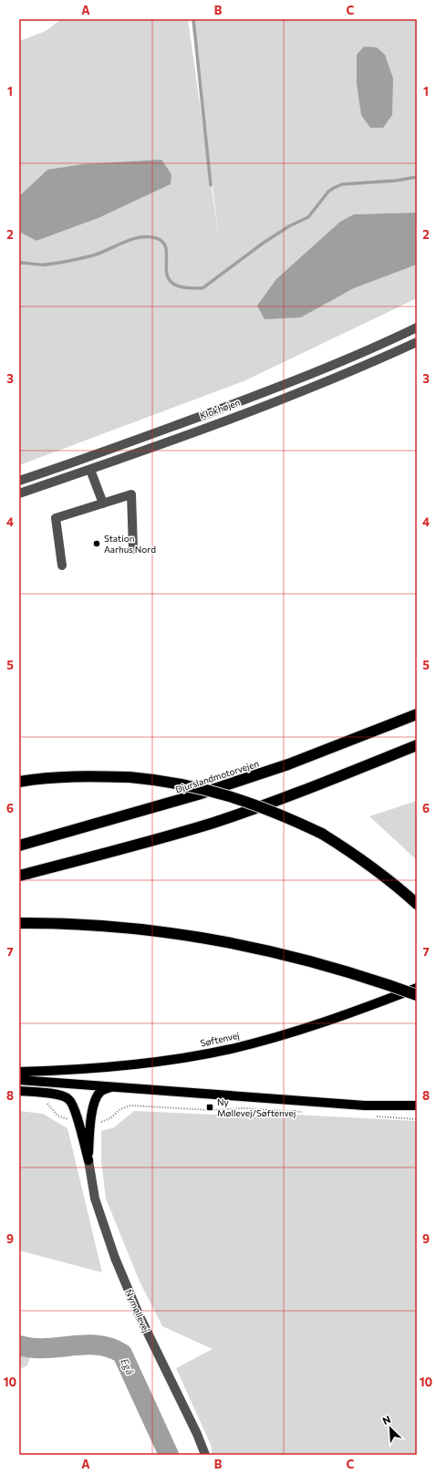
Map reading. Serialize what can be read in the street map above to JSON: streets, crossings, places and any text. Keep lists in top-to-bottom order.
{
  "streets": {
    "highway": ["Djurslandmotorvejen"],
    "main road": ["Søftenvej"],
    "street": ["Klokhøjen", "Nymøllevej"]
  },
  "water": ["Egå"],
  "places": {
    "other": ["Station Aarhus Nord"],
    "transit": ["Ny Møllevej/Søftenvej"]
  },
  "north": "top left",
  "grid": {
    "columns": ["A", "B", "C"],
    "rows": [
      "1",
      "2",
      "3",
      "4",
      "5",
      "6",
      "7",
      "8",
      "9",
      "10"
    ]
  }
}
